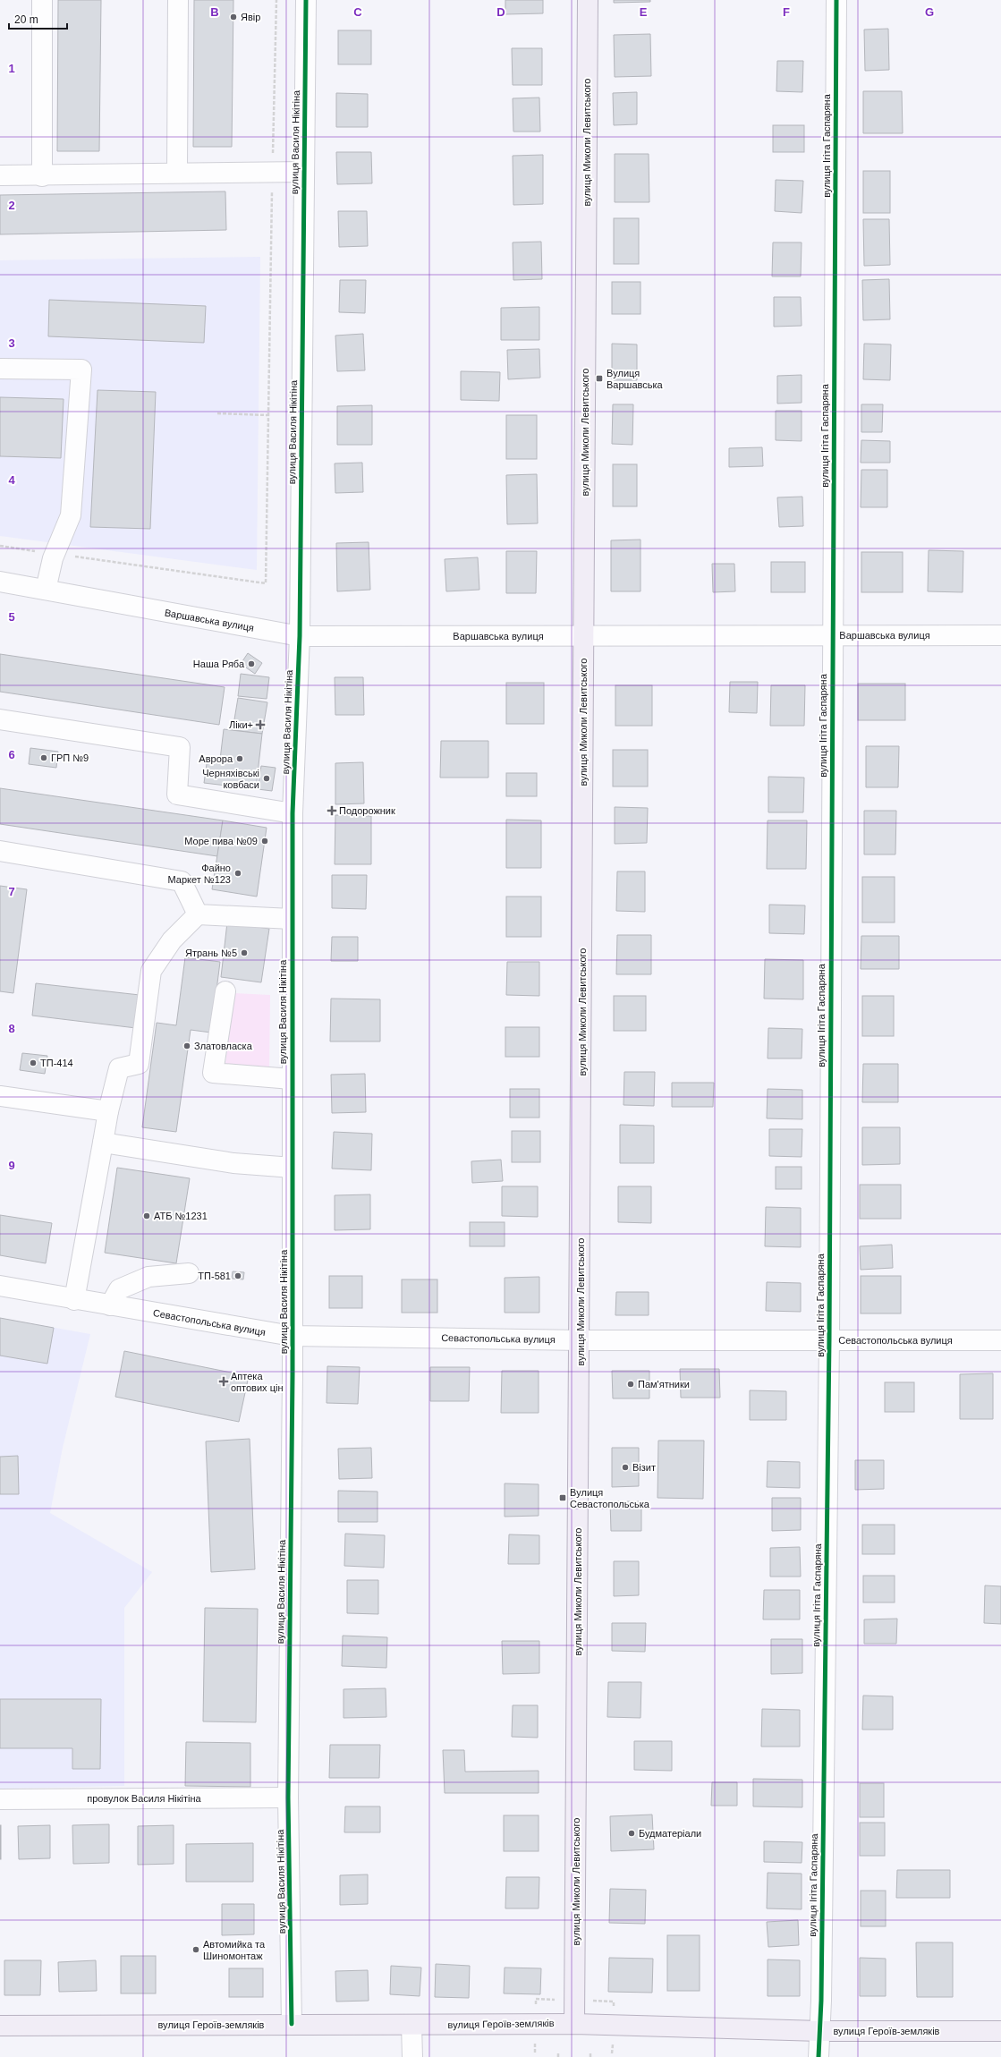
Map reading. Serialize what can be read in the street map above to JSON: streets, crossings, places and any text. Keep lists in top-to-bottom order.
{
  "streets": {
    "main road": ["вулиця Миколи Левитського", "вулиця Героїв-земляків"],
    "street": [
      "вулиця Василя Нікітіна",
      "вулиця Ігіта Гаспаряна",
      "Варшавська вулиця",
      "Севастопольська вулиця",
      "провулок Василя Нікітіна"
    ]
  },
  "crossings": [
    ["вулиця Василя Нікітіна", "Варшавська вулиця"],
    ["вулиця Василя Нікітіна", "Севастопольська вулиця"],
    ["вулиця Василя Нікітіна", "провулок Василя Нікітіна"],
    ["вулиця Василя Нікітіна", "вулиця Героїв-земляків"],
    ["вулиця Миколи Левитського", "Варшавська вулиця"],
    ["вулиця Миколи Левитського", "Севастопольська вулиця"],
    ["вулиця Миколи Левитського", "вулиця Героїв-земляків"],
    ["вулиця Ігіта Гаспаряна", "Варшавська вулиця"],
    ["вулиця Ігіта Гаспаряна", "Севастопольська вулиця"],
    ["вулиця Ігіта Гаспаряна", "вулиця Героїв-земляків"]
  ],
  "places": {
    "other": [
      "Явір",
      "Наша Ряба",
      "ГРП №9",
      "Аврора",
      "Черняхівські ковбаси",
      "Море пива №09",
      "Файно Маркет №123",
      "Ятрань №5",
      "Златовласка",
      "ТП-414",
      "АТБ №1231",
      "ТП-581",
      "Пам'ятники",
      "Візит",
      "Будматеріали",
      "Автомийка та Шиномонтаж"
    ],
    "transit": ["Вулиця Варшавська", "Вулиця Севастопольська"],
    "health": ["Ліки+", "Подорожник", "Аптека оптових цін"]
  },
  "scale_bar": "20 m",
  "grid": {
    "columns": [
      "B",
      "C",
      "D",
      "E",
      "F",
      "G"
    ],
    "rows": [
      "1",
      "2",
      "3",
      "4",
      "5",
      "6",
      "7",
      "8",
      "9"
    ]
  }
}
